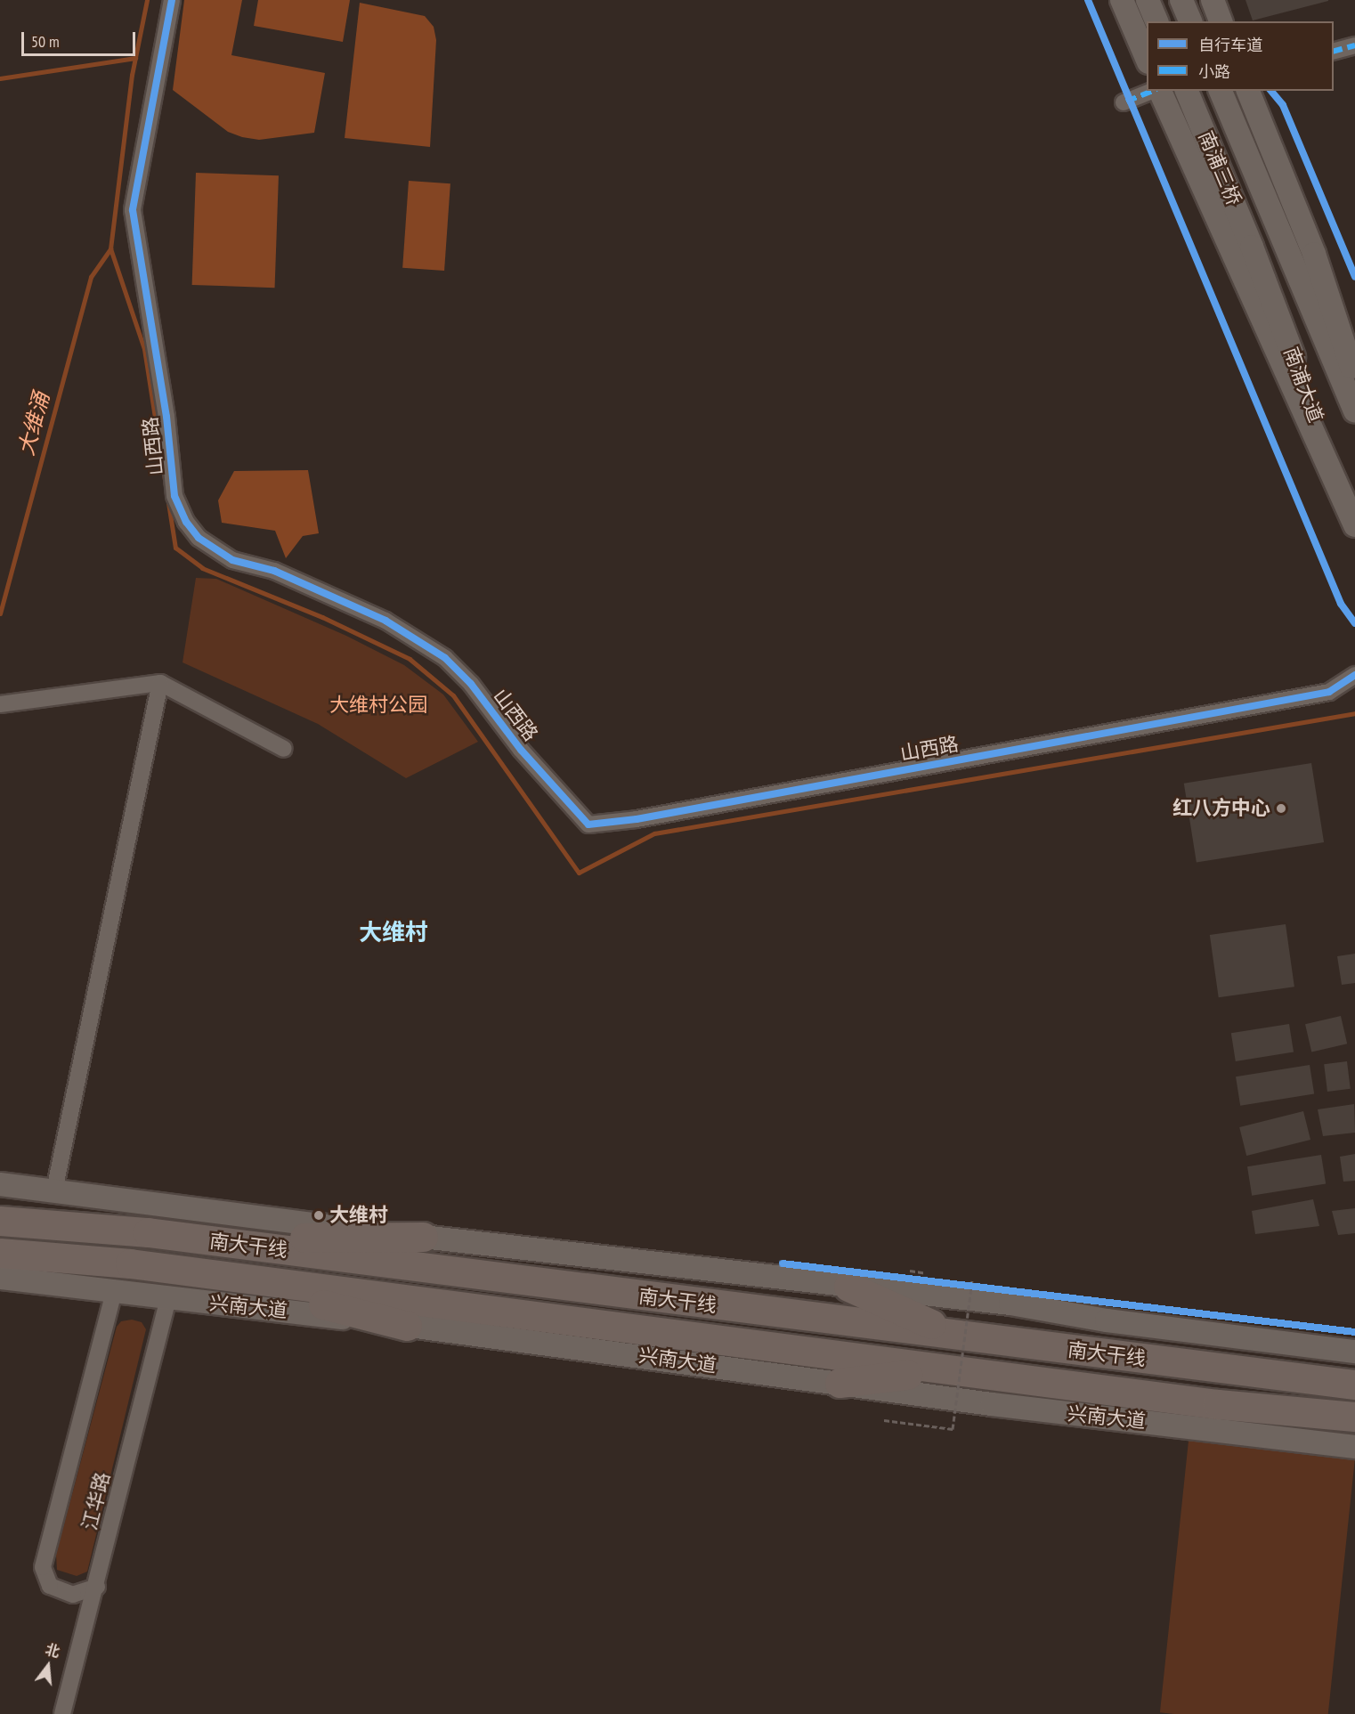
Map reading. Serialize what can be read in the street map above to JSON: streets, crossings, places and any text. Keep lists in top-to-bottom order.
{
  "streets": {
    "highway": ["南大干线"],
    "main road": ["南浦三桥", "南浦大道", "兴南大道"],
    "street": ["山西路", "江华路"]
  },
  "crossings": [
    ["南浦三桥", "南浦大道"],
    ["兴南大道", "江华路"]
  ],
  "districts": ["大维村"],
  "water": ["大维涌"],
  "parks": ["大维村公园"],
  "places": ["红八方中心", "大维村"],
  "legend": ["自行车道", "小路"],
  "scale_bar": "50 m",
  "north": "top"
}
